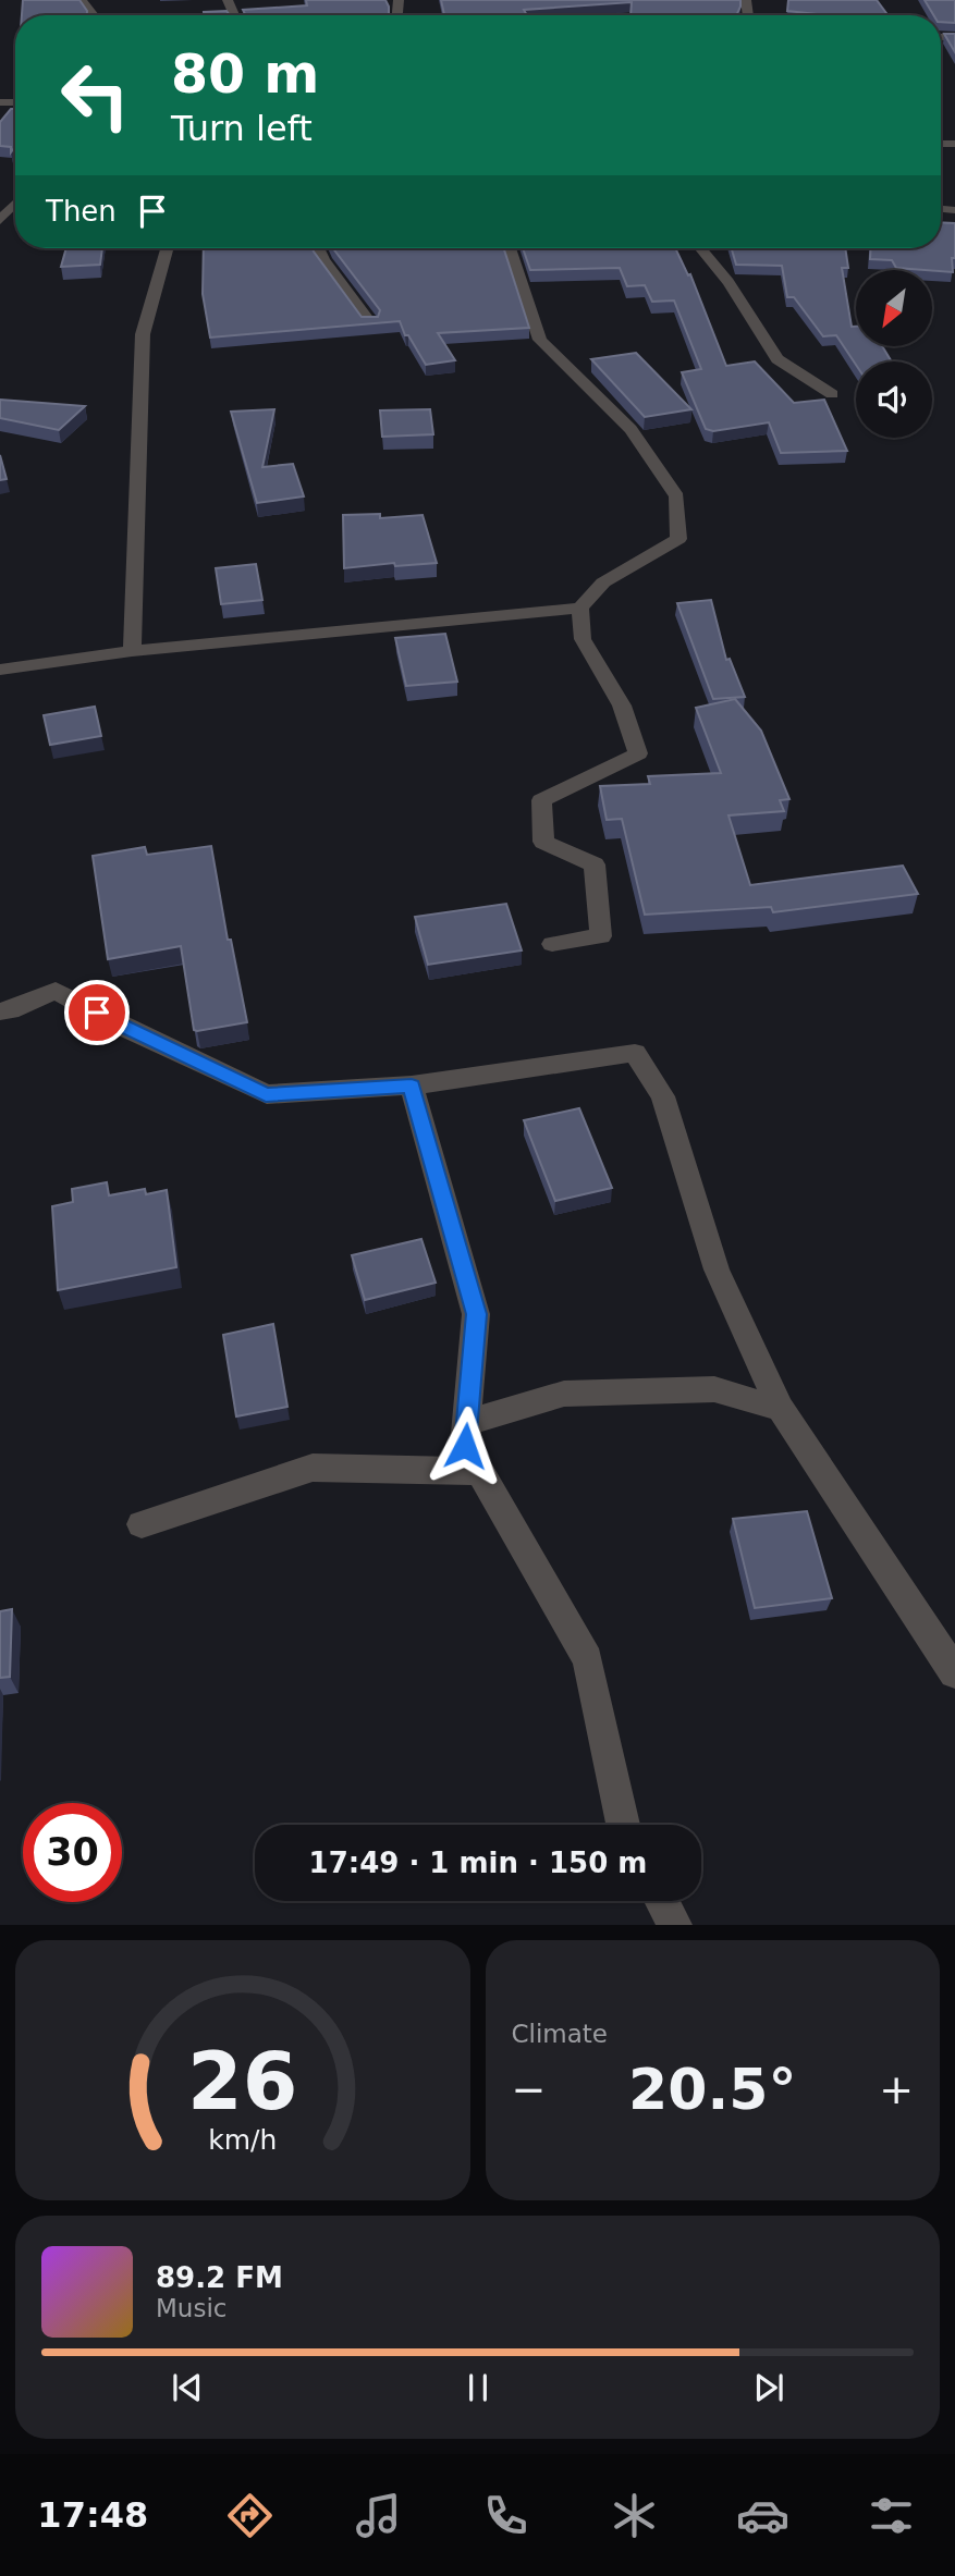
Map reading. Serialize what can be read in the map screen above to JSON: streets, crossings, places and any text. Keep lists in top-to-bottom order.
{
  "north": "bottom left",
  "page": {
    "turn": ["80 m", "Turn left"],
    "then": "Then",
    "limit": "30",
    "trip": "17:49 · 1 min · 150 m",
    "tile": "Climate",
    "heat": ["−", "20.5°", "+"],
    "song": ["89.2 FM", "Music"],
    "tabs": "17:48",
    "gauge": ["26", "km/h"]
  }
}
